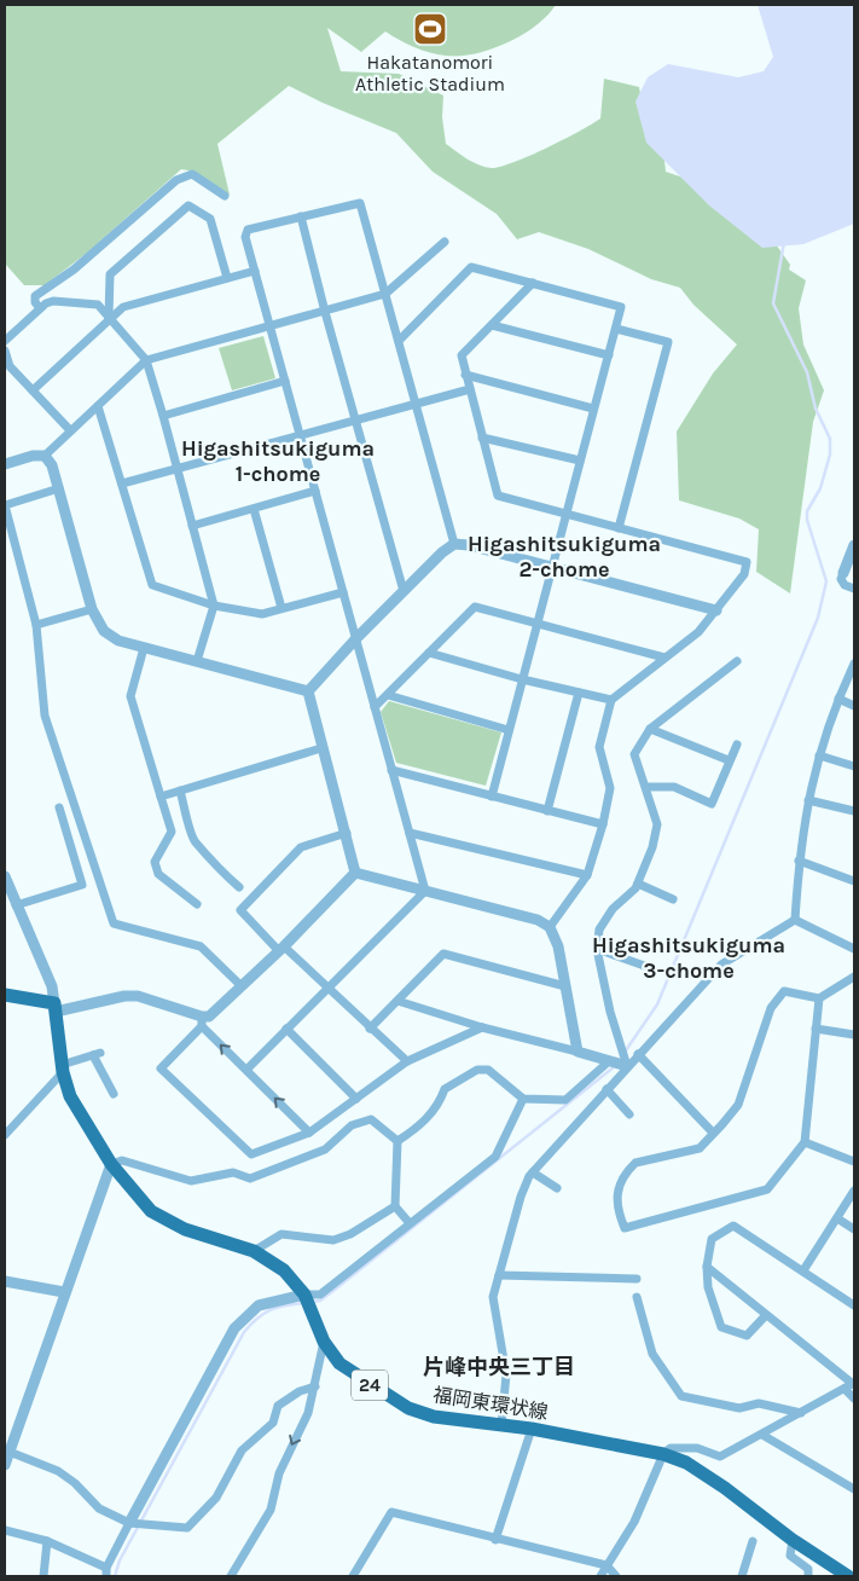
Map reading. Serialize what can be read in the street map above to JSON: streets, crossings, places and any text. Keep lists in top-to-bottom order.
{
  "streets": {
    "main road": ["24", "福岡東環状線"]
  },
  "districts": [
    "Higashitsukiguma 1-chome",
    "Higashitsukiguma 2-chome",
    "Higashitsukiguma 3-chome",
    "片峰中央三丁目"
  ],
  "places": {
    "sports": ["Hakatanomori Athletic Stadium"]
  }
}
